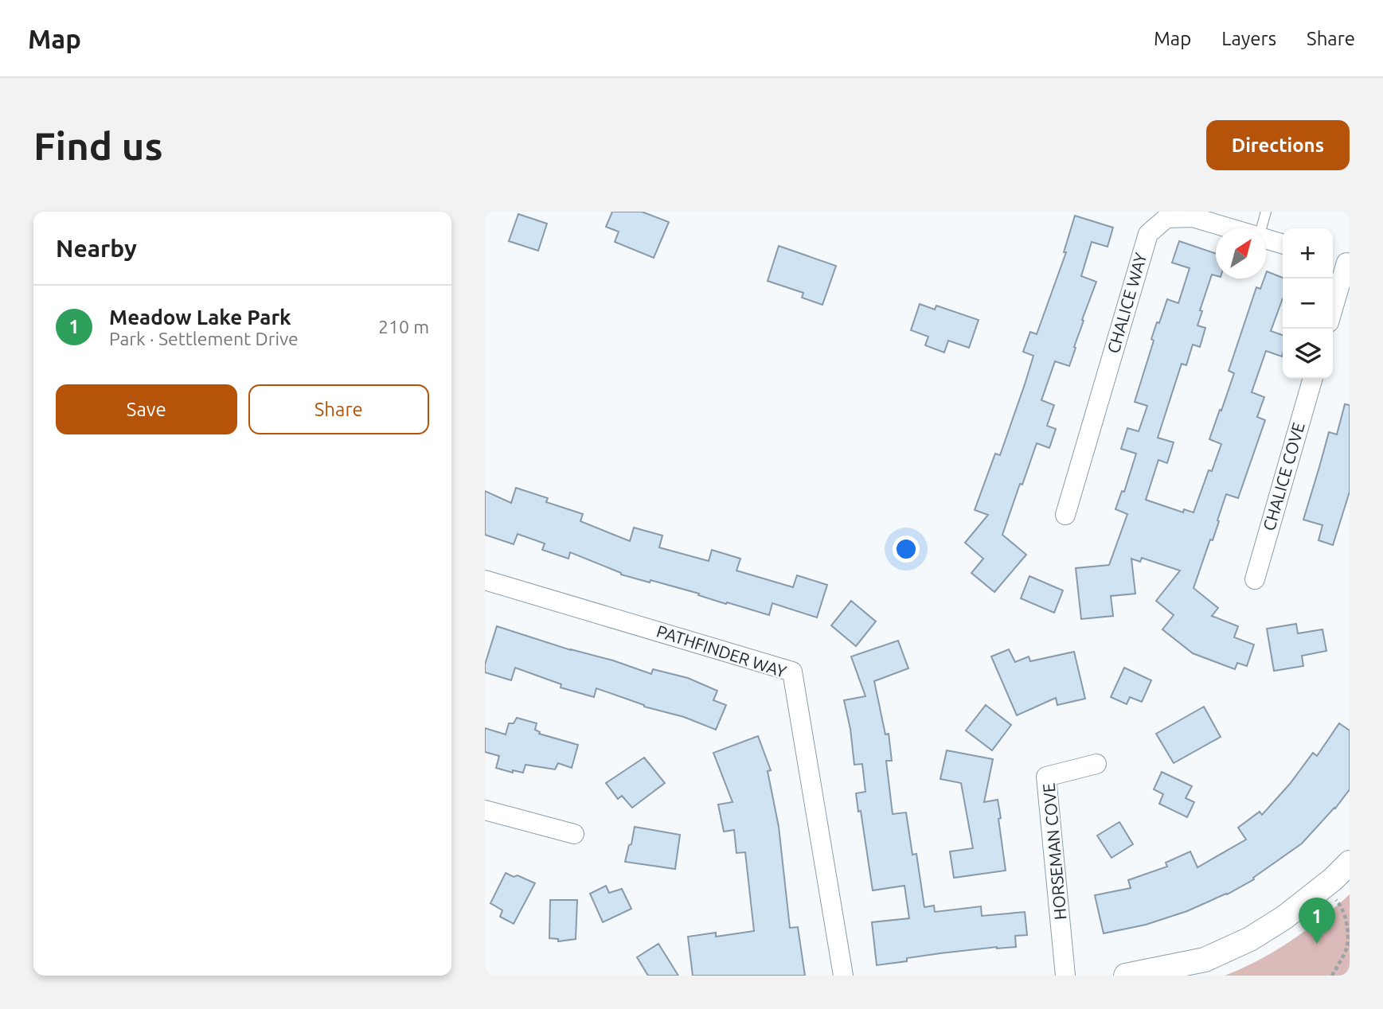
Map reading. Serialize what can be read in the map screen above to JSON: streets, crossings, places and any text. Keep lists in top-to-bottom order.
{
  "streets": {
    "street": [
      "CHALICE WAY",
      "CHALICE COVE",
      "PATHFINDER WAY",
      "HORSEMAN COVE"
    ]
  },
  "north": "top right",
  "page": {
    "header": "Map",
    "nav": ["Map", "Layers", "Share"],
    "buttons": [
      "Directions",
      ["Save", "Share"]
    ],
    "title": "Find us",
    "heading": "Nearby",
    "map_buttons": ["+", "−"],
    "list": [
      {
        "mark": "1",
        "name": "Meadow Lake Park",
        "note": "Park · Settlement Drive",
        "value": "210 m"
      }
    ],
    "pins": "1"
  }
}
